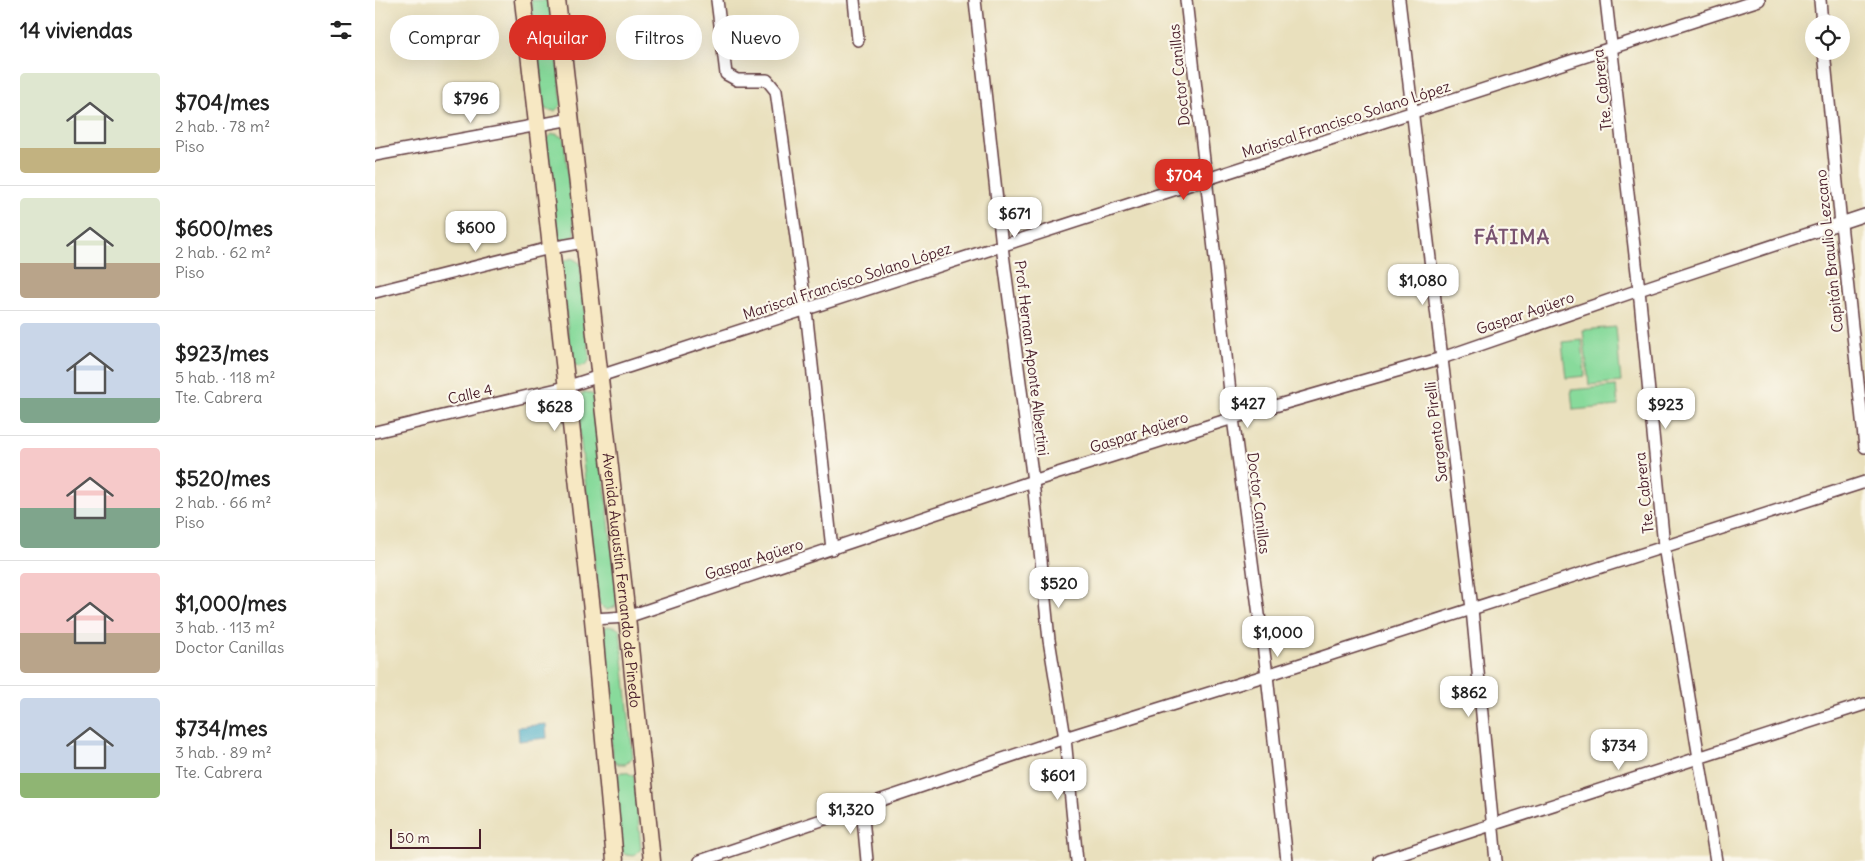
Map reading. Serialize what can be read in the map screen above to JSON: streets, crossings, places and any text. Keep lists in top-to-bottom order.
{
  "streets": {
    "street": [
      "Doctor Canillas",
      "Tte. Cabrera",
      "Mariscal Francisco Solano López",
      "Capitán Braulio Lezcano",
      "Gaspar Agüero",
      "Prof. Hernan Aponte Albertini",
      "Calle 4",
      "Sargento Pirelli",
      "Avenida Augustín Fernando de Pinedo"
    ]
  },
  "crossings": [
    ["Doctor Canillas", "Mariscal Francisco Solano López"],
    ["Doctor Canillas", "Gaspar Agüero"],
    ["Tte. Cabrera", "Mariscal Francisco Solano López"],
    ["Tte. Cabrera", "Gaspar Agüero"],
    ["Mariscal Francisco Solano López", "Prof. Hernan Aponte Albertini"],
    ["Mariscal Francisco Solano López", "Calle 4"],
    ["Mariscal Francisco Solano López", "Sargento Pirelli"],
    ["Mariscal Francisco Solano López", "Avenida Augustín Fernando de Pinedo"],
    ["Capitán Braulio Lezcano", "Gaspar Agüero"],
    ["Gaspar Agüero", "Prof. Hernan Aponte Albertini"],
    ["Gaspar Agüero", "Sargento Pirelli"],
    ["Gaspar Agüero", "Avenida Augustín Fernando de Pinedo"],
    ["Calle 4", "Avenida Augustín Fernando de Pinedo"]
  ],
  "districts": ["FÁTIMA"],
  "scale_bar": "50 m",
  "page": {
    "heading": "14 viviendas",
    "chip": [
      "Comprar",
      "Alquilar",
      "Filtros",
      "Nuevo"
    ],
    "list": [
      {
        "name": "$704/mes",
        "note": "2 hab. · 78 m² · Piso"
      },
      {
        "name": "$600/mes",
        "note": "2 hab. · 62 m² · Piso"
      },
      {
        "name": "$923/mes",
        "note": "5 hab. · 118 m² · Tte. Cabrera"
      },
      {
        "name": "$520/mes",
        "note": "2 hab. · 66 m² · Piso"
      },
      {
        "name": "$1,000/mes",
        "note": "3 hab. · 113 m² · Doctor Canillas"
      },
      {
        "name": "$734/mes",
        "note": "3 hab. · 89 m² · Tte. Cabrera"
      }
    ],
    "price": [
      "$796",
      "$704",
      "$671",
      "$600",
      "$1,080",
      "$427",
      "$923",
      "$628",
      "$520",
      "$1,000",
      "$862",
      "$734",
      "$601",
      "$1,320"
    ],
    "scale": "50 m"
  }
}
